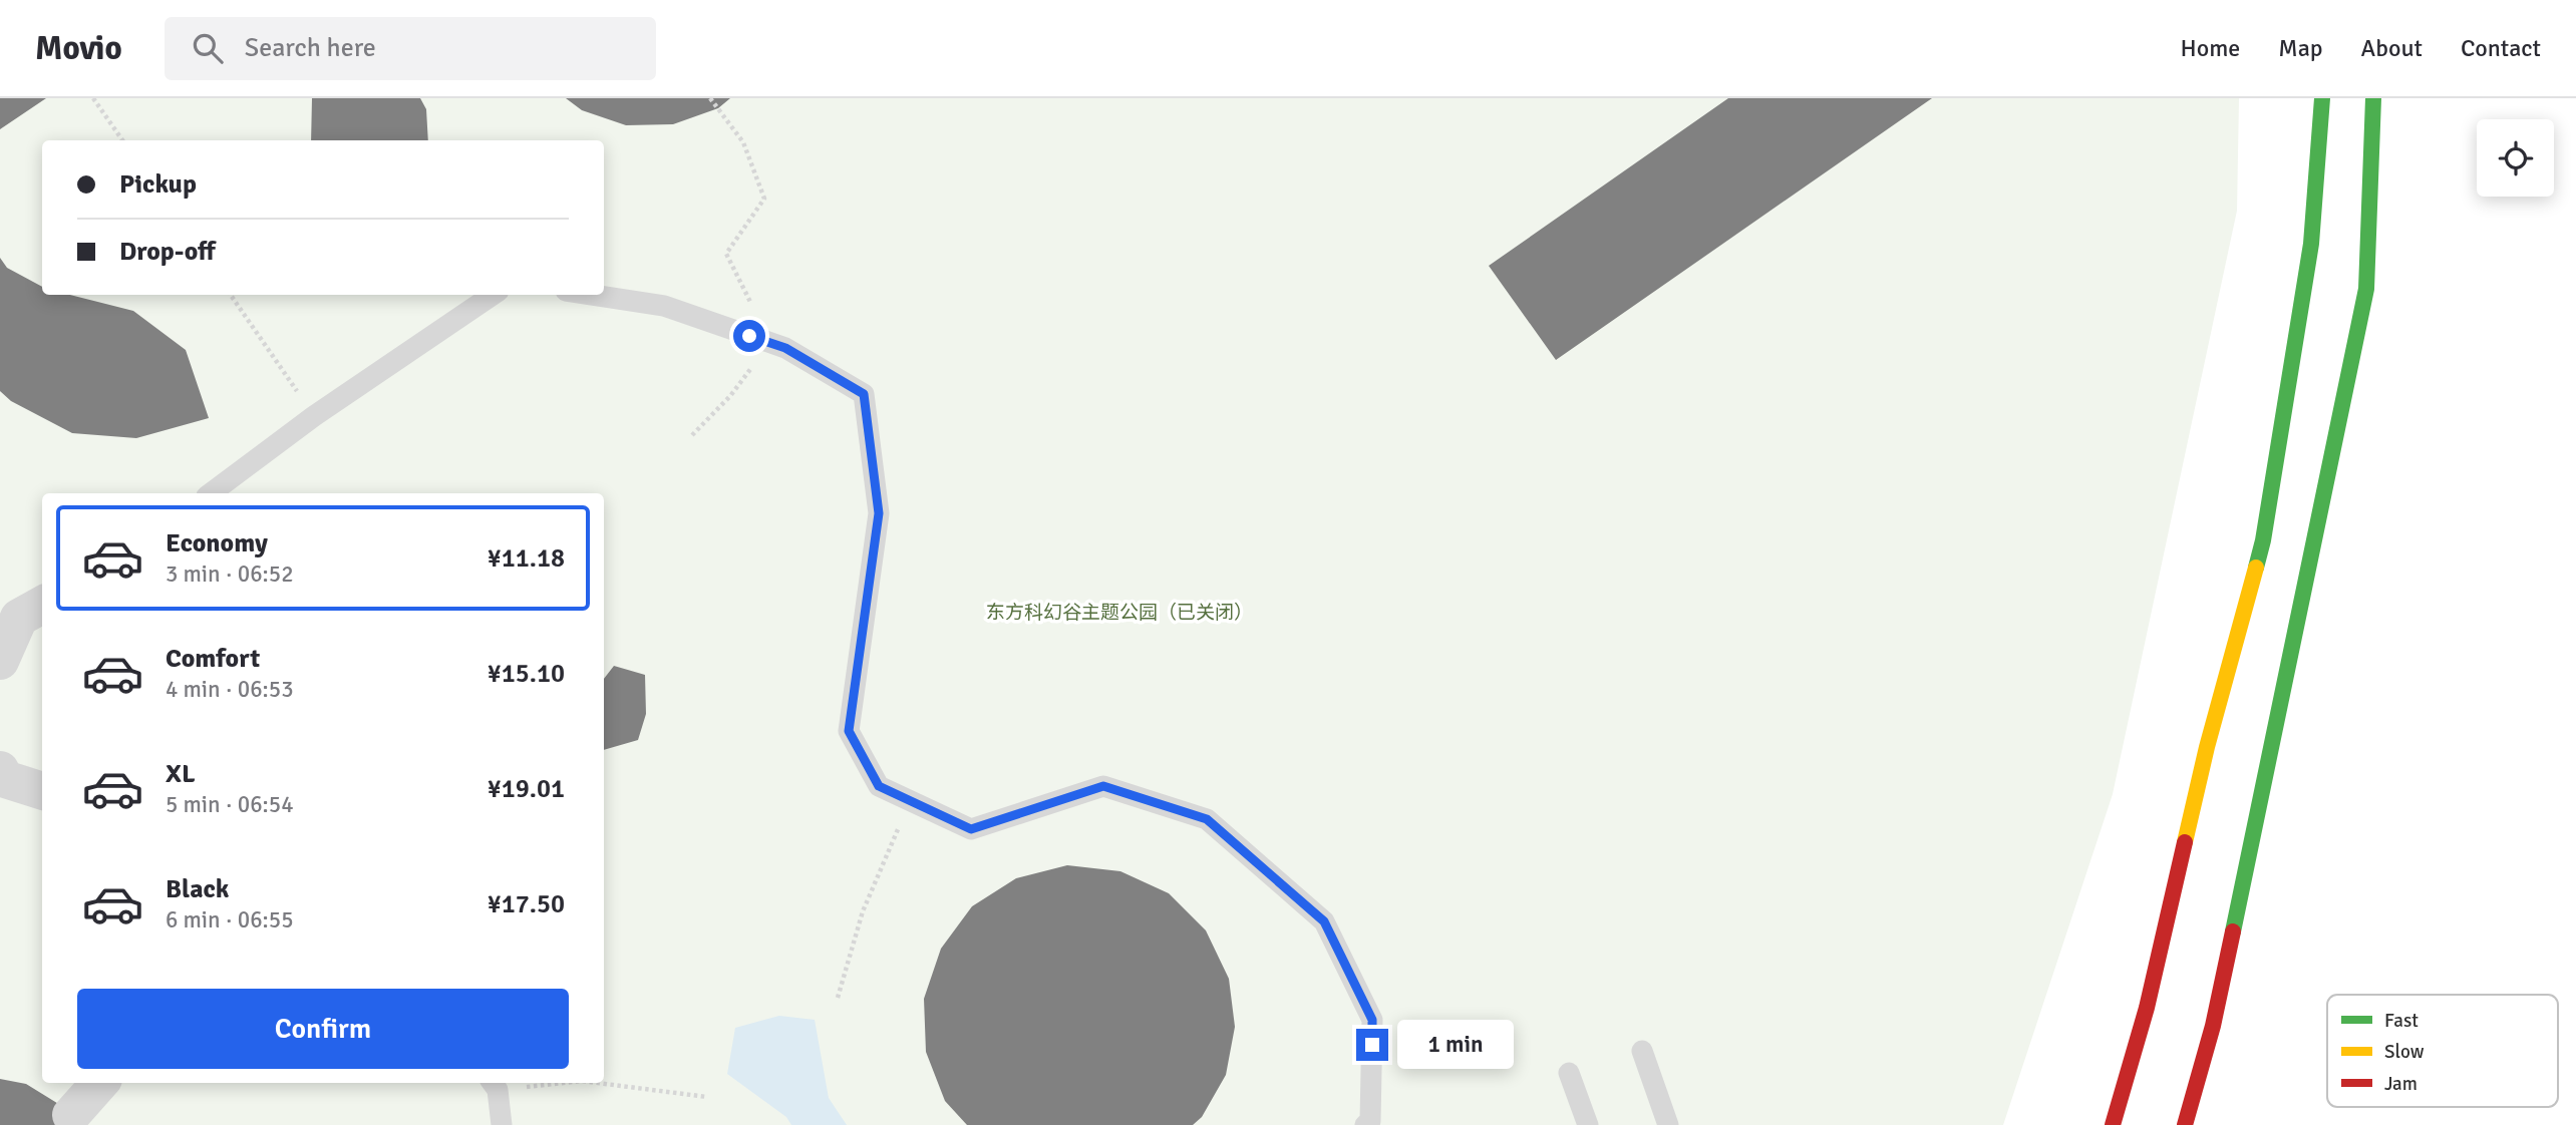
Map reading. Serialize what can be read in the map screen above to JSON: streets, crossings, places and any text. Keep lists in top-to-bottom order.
{
  "parks": ["东方科幻谷主题公园（已关闭）"],
  "legend": ["Fast", "Slow", "Jam"],
  "page": {
    "header": "Movio",
    "search": "Search here",
    "nav": [
      "Home",
      "Map",
      "About",
      "Contact"
    ],
    "banner": ["Pickup", "Drop-off"],
    "list": [
      {
        "name": "Economy",
        "note": "3 min · 06:52",
        "value": "¥11.18"
      },
      {
        "name": "Comfort",
        "note": "4 min · 06:53",
        "value": "¥15.10"
      },
      {
        "name": "XL",
        "note": "5 min · 06:54",
        "value": "¥19.01"
      },
      {
        "name": "Black",
        "note": "6 min · 06:55",
        "value": "¥17.50"
      }
    ],
    "buttons": "Confirm",
    "bubble": "1 min"
  }
}
